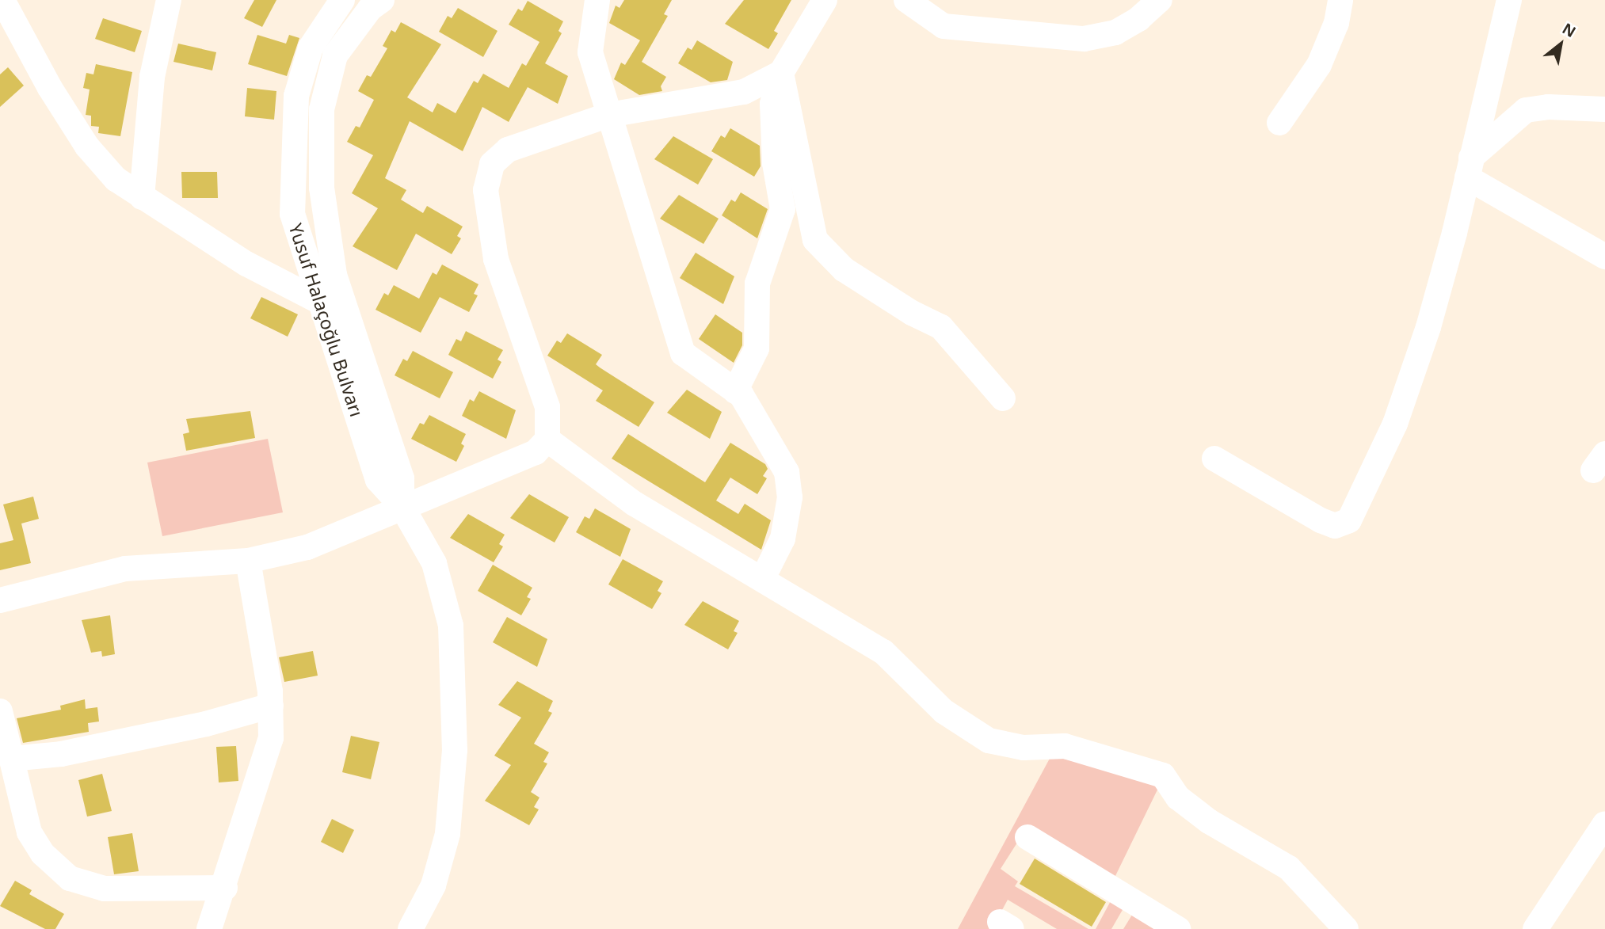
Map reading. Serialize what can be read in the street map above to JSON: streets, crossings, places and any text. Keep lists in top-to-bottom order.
{
  "streets": {
    "street": ["Yusuf Halaçoğlu Bulvarı"]
  },
  "north": "top right"
}
